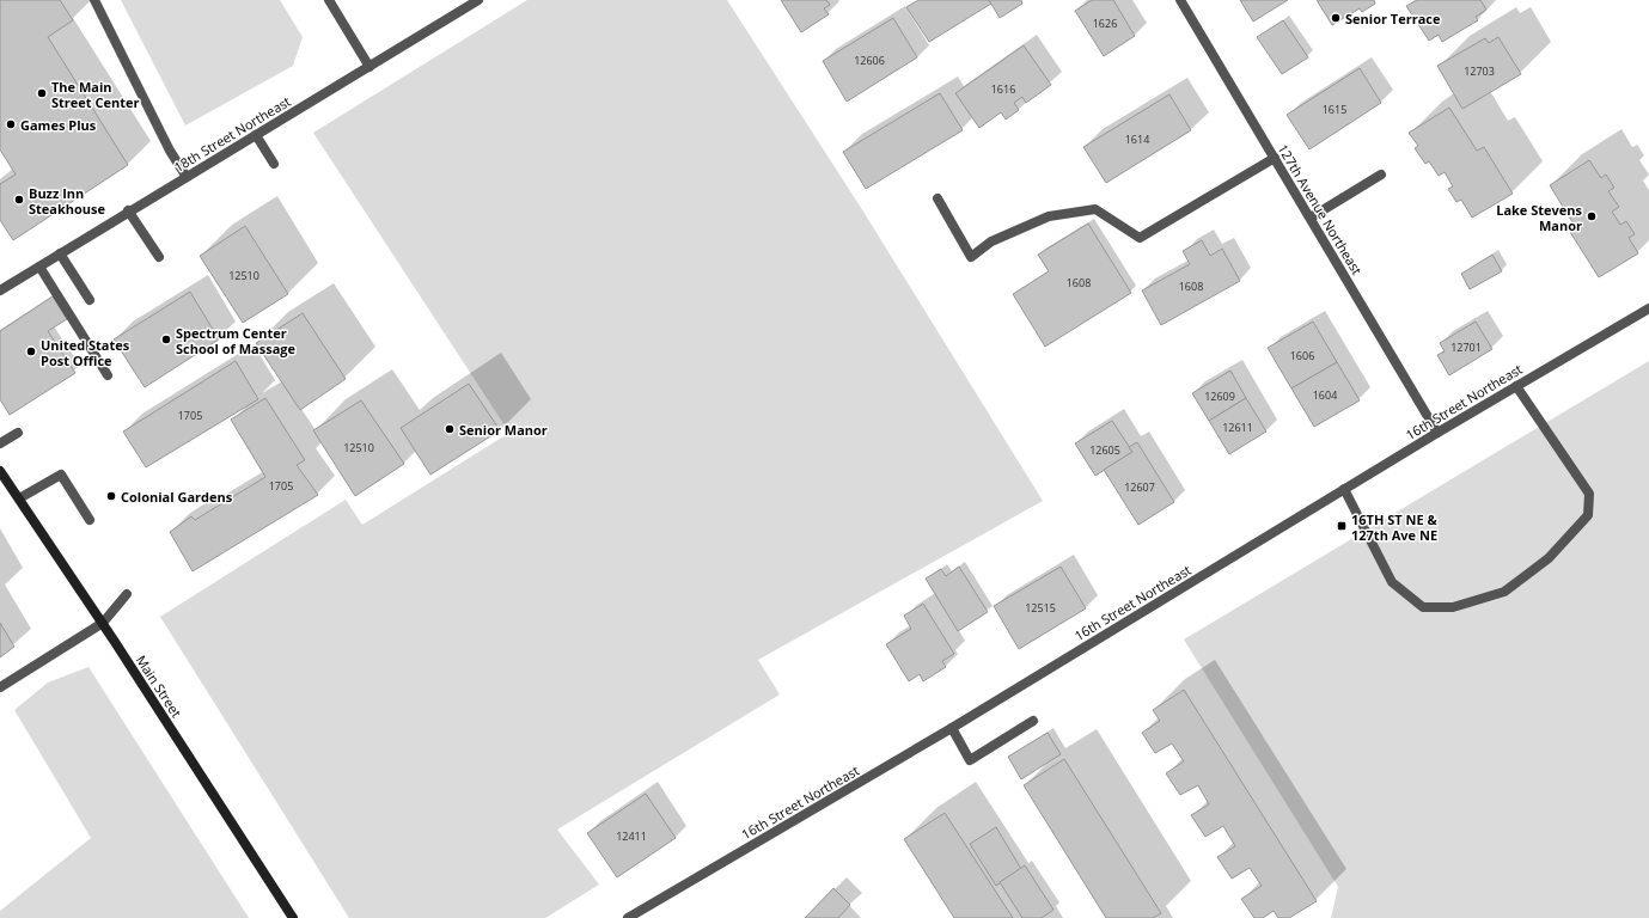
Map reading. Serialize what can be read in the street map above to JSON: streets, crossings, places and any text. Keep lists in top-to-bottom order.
{
  "streets": {
    "main road": ["Main Street"],
    "street": ["18th Street Northeast", "127th Avenue Northeast", "16th Street Northeast"]
  },
  "crossings": [
    ["127th Avenue Northeast", "16th Street Northeast"]
  ],
  "places": {
    "other": [
      "Senior Terrace",
      "The Main Street Center",
      "Games Plus",
      "Buzz Inn Steakhouse",
      "Lake Stevens Manor",
      "Spectrum Center School of Massage",
      "United States Post Office",
      "Senior Manor",
      "Colonial Gardens"
    ],
    "transit": ["16TH ST NE & 127th Ave NE"]
  },
  "house_numbers": [
    "1626",
    "12606",
    "12703",
    "1616",
    "1615",
    "1614",
    "12510",
    "1608",
    "1608",
    "12701",
    "1606",
    "1604",
    "12609",
    "1705",
    "12611",
    "12510",
    "12605",
    "1705",
    "12607",
    "12515",
    "12411"
  ]
}
